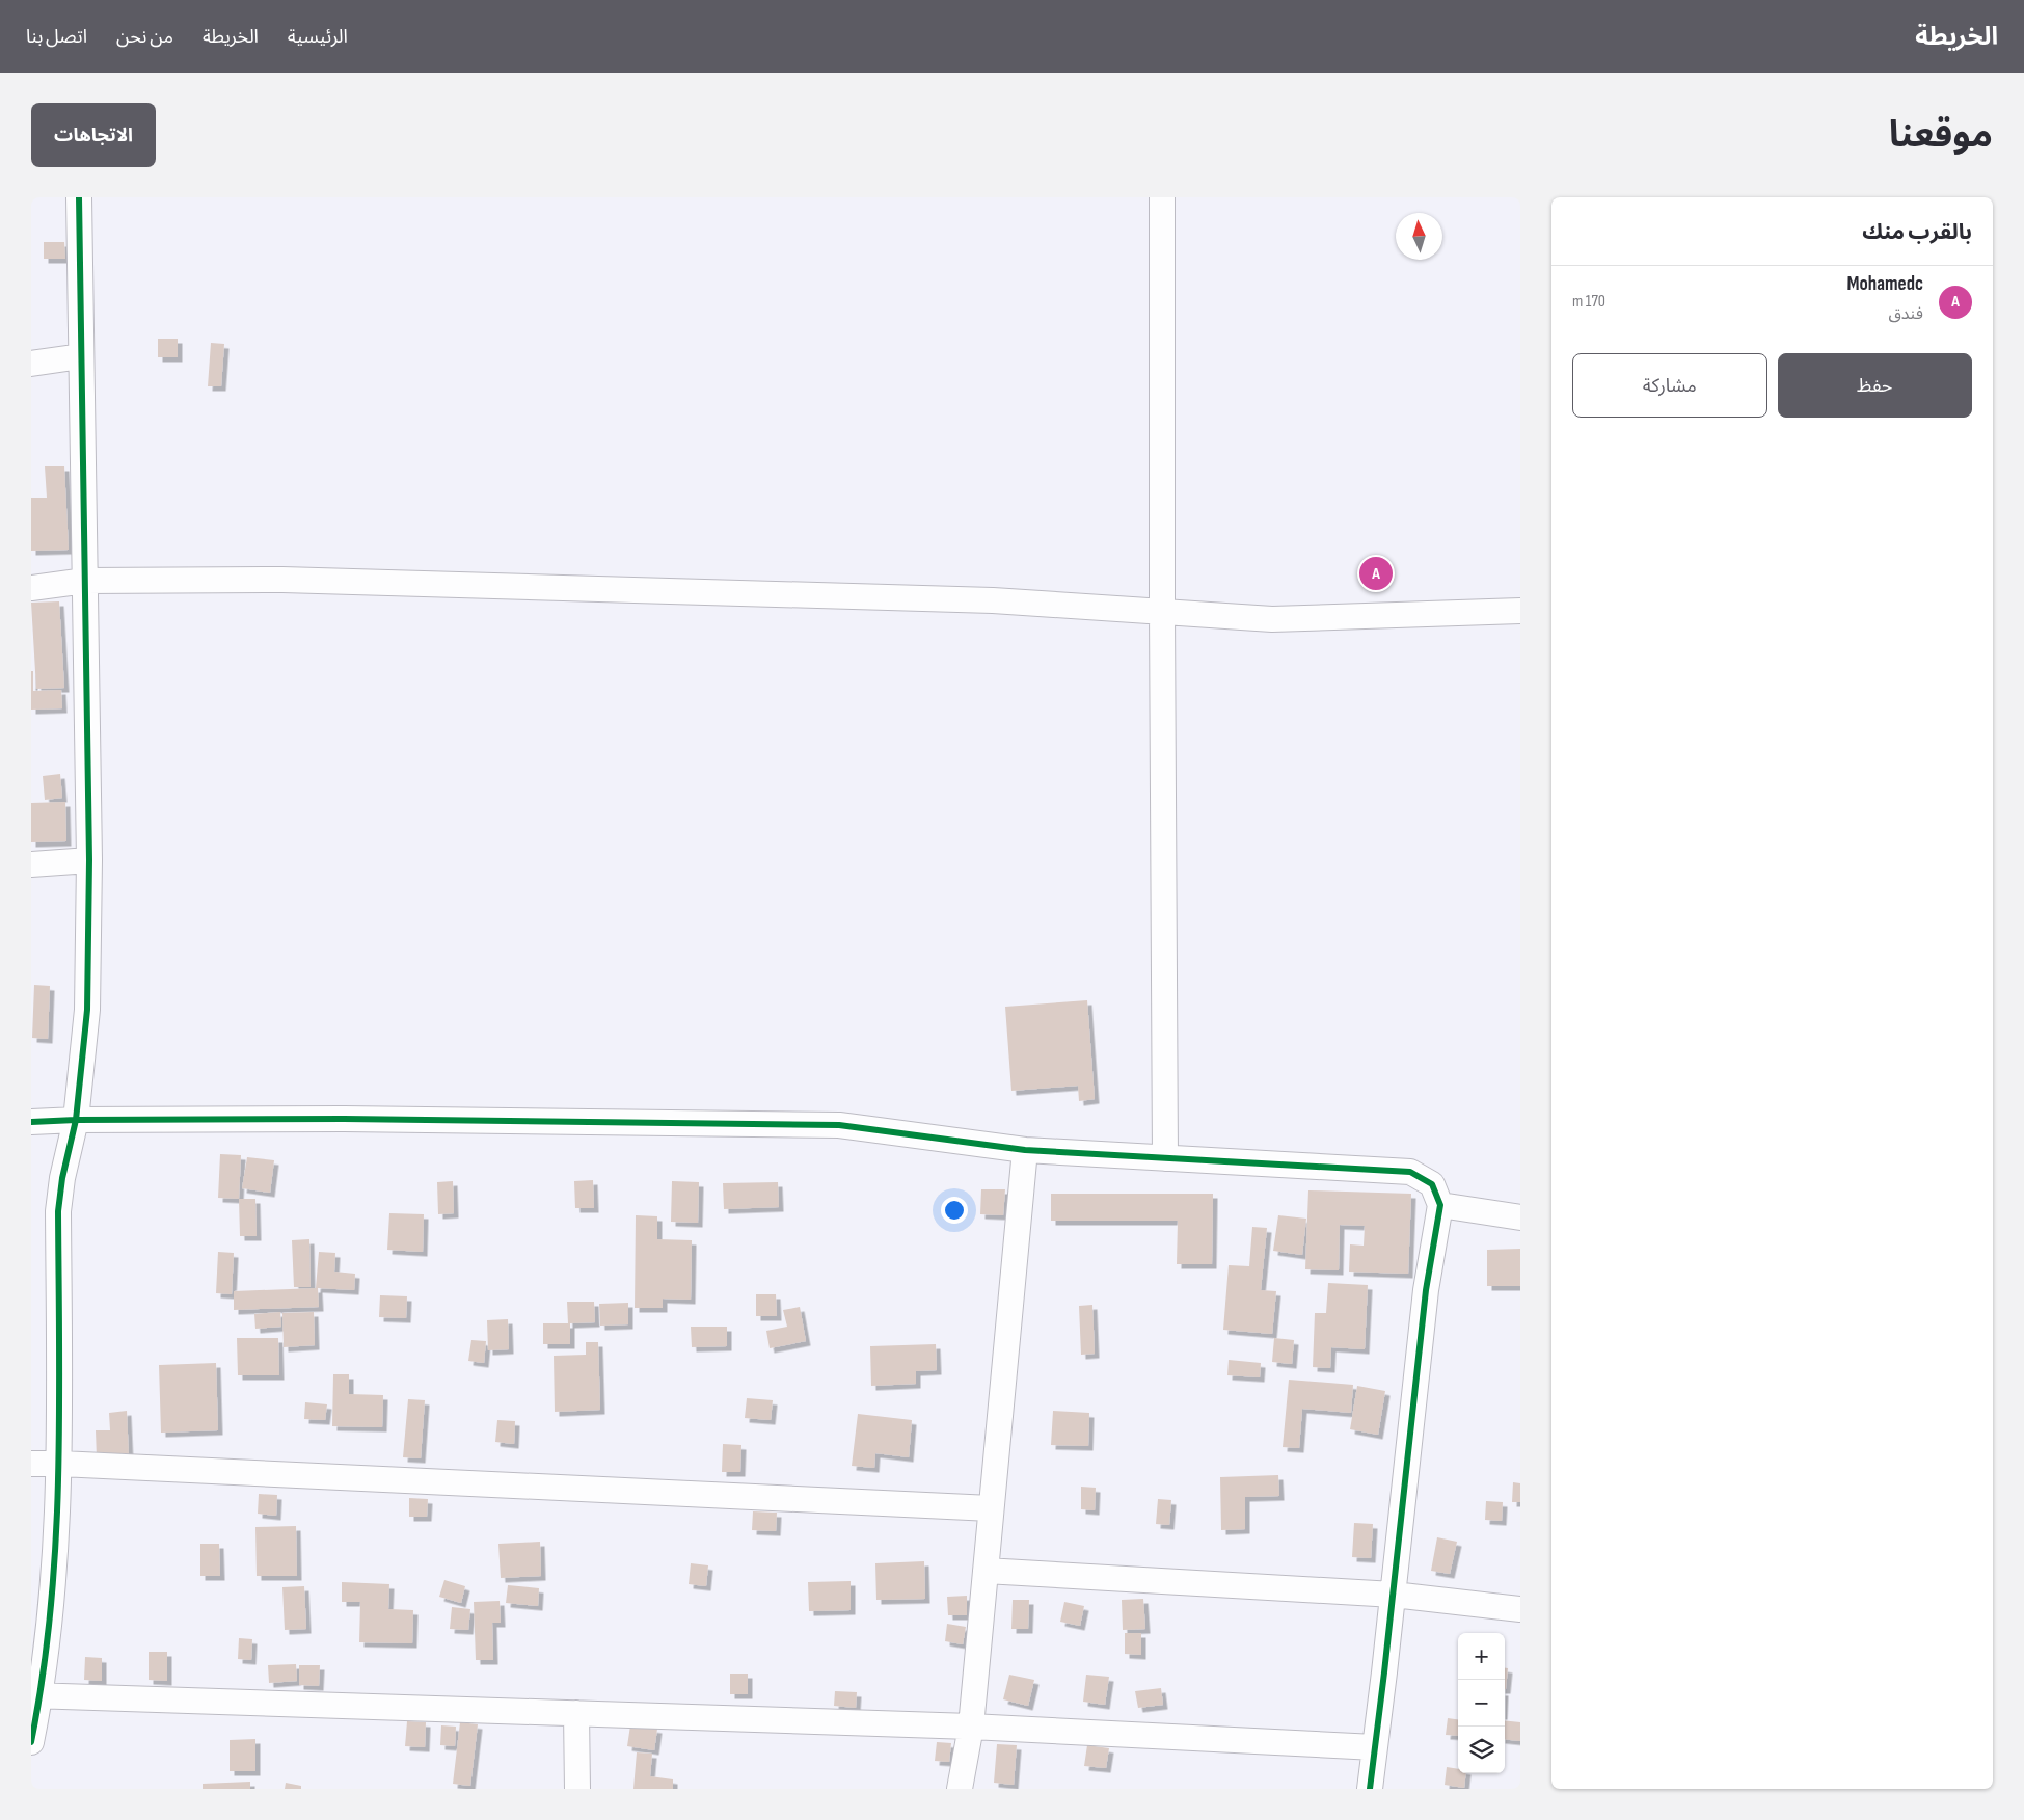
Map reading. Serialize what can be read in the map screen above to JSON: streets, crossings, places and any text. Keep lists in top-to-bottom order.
{
  "north": "top",
  "page": {
    "header": "الخريطة",
    "nav": [
      "الرئيسية",
      "الخريطة",
      "من نحن",
      "اتصل بنا"
    ],
    "title": "موقعنا",
    "buttons": [
      "الاتجاهات",
      ["حفظ", "مشاركة"]
    ],
    "heading": "بالقرب منك",
    "list": [
      {
        "mark": "A",
        "name": "Mohamedc",
        "note": "فندق",
        "value": "170 m"
      }
    ],
    "pins": "A",
    "map_buttons": ["+", "−"]
  }
}
